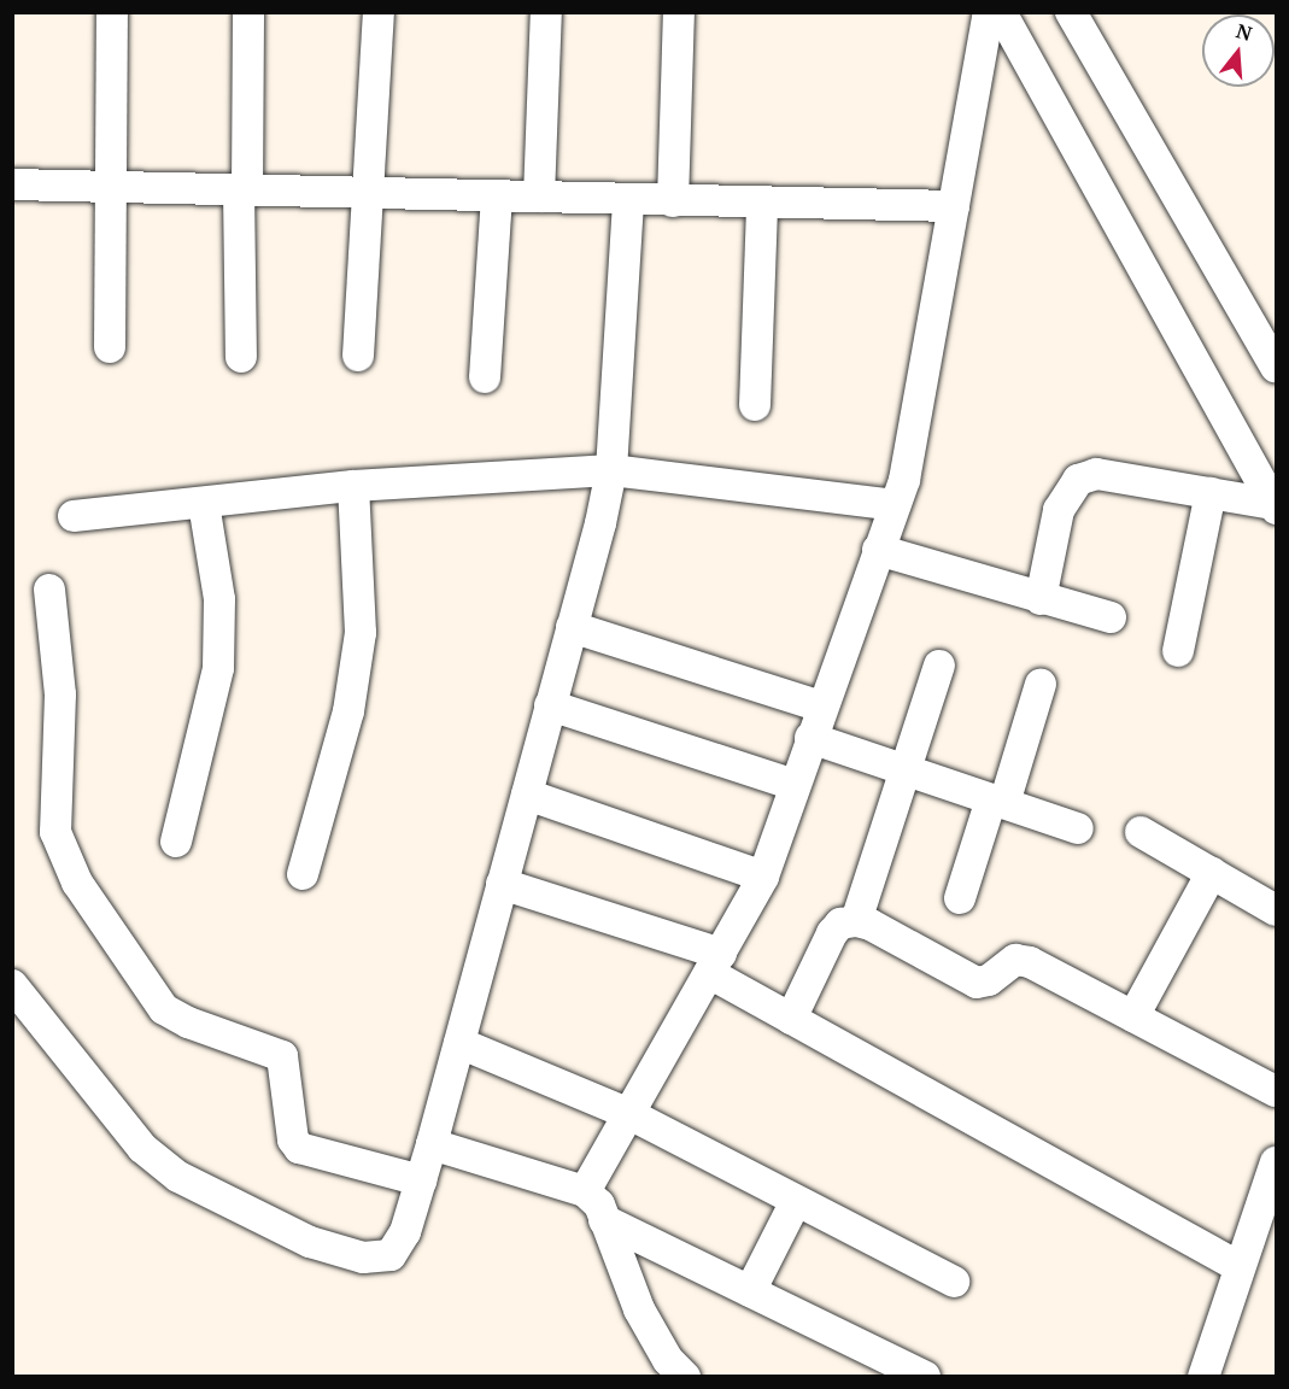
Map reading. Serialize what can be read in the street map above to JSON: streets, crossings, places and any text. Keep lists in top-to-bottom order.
{
  "north": "top"
}
